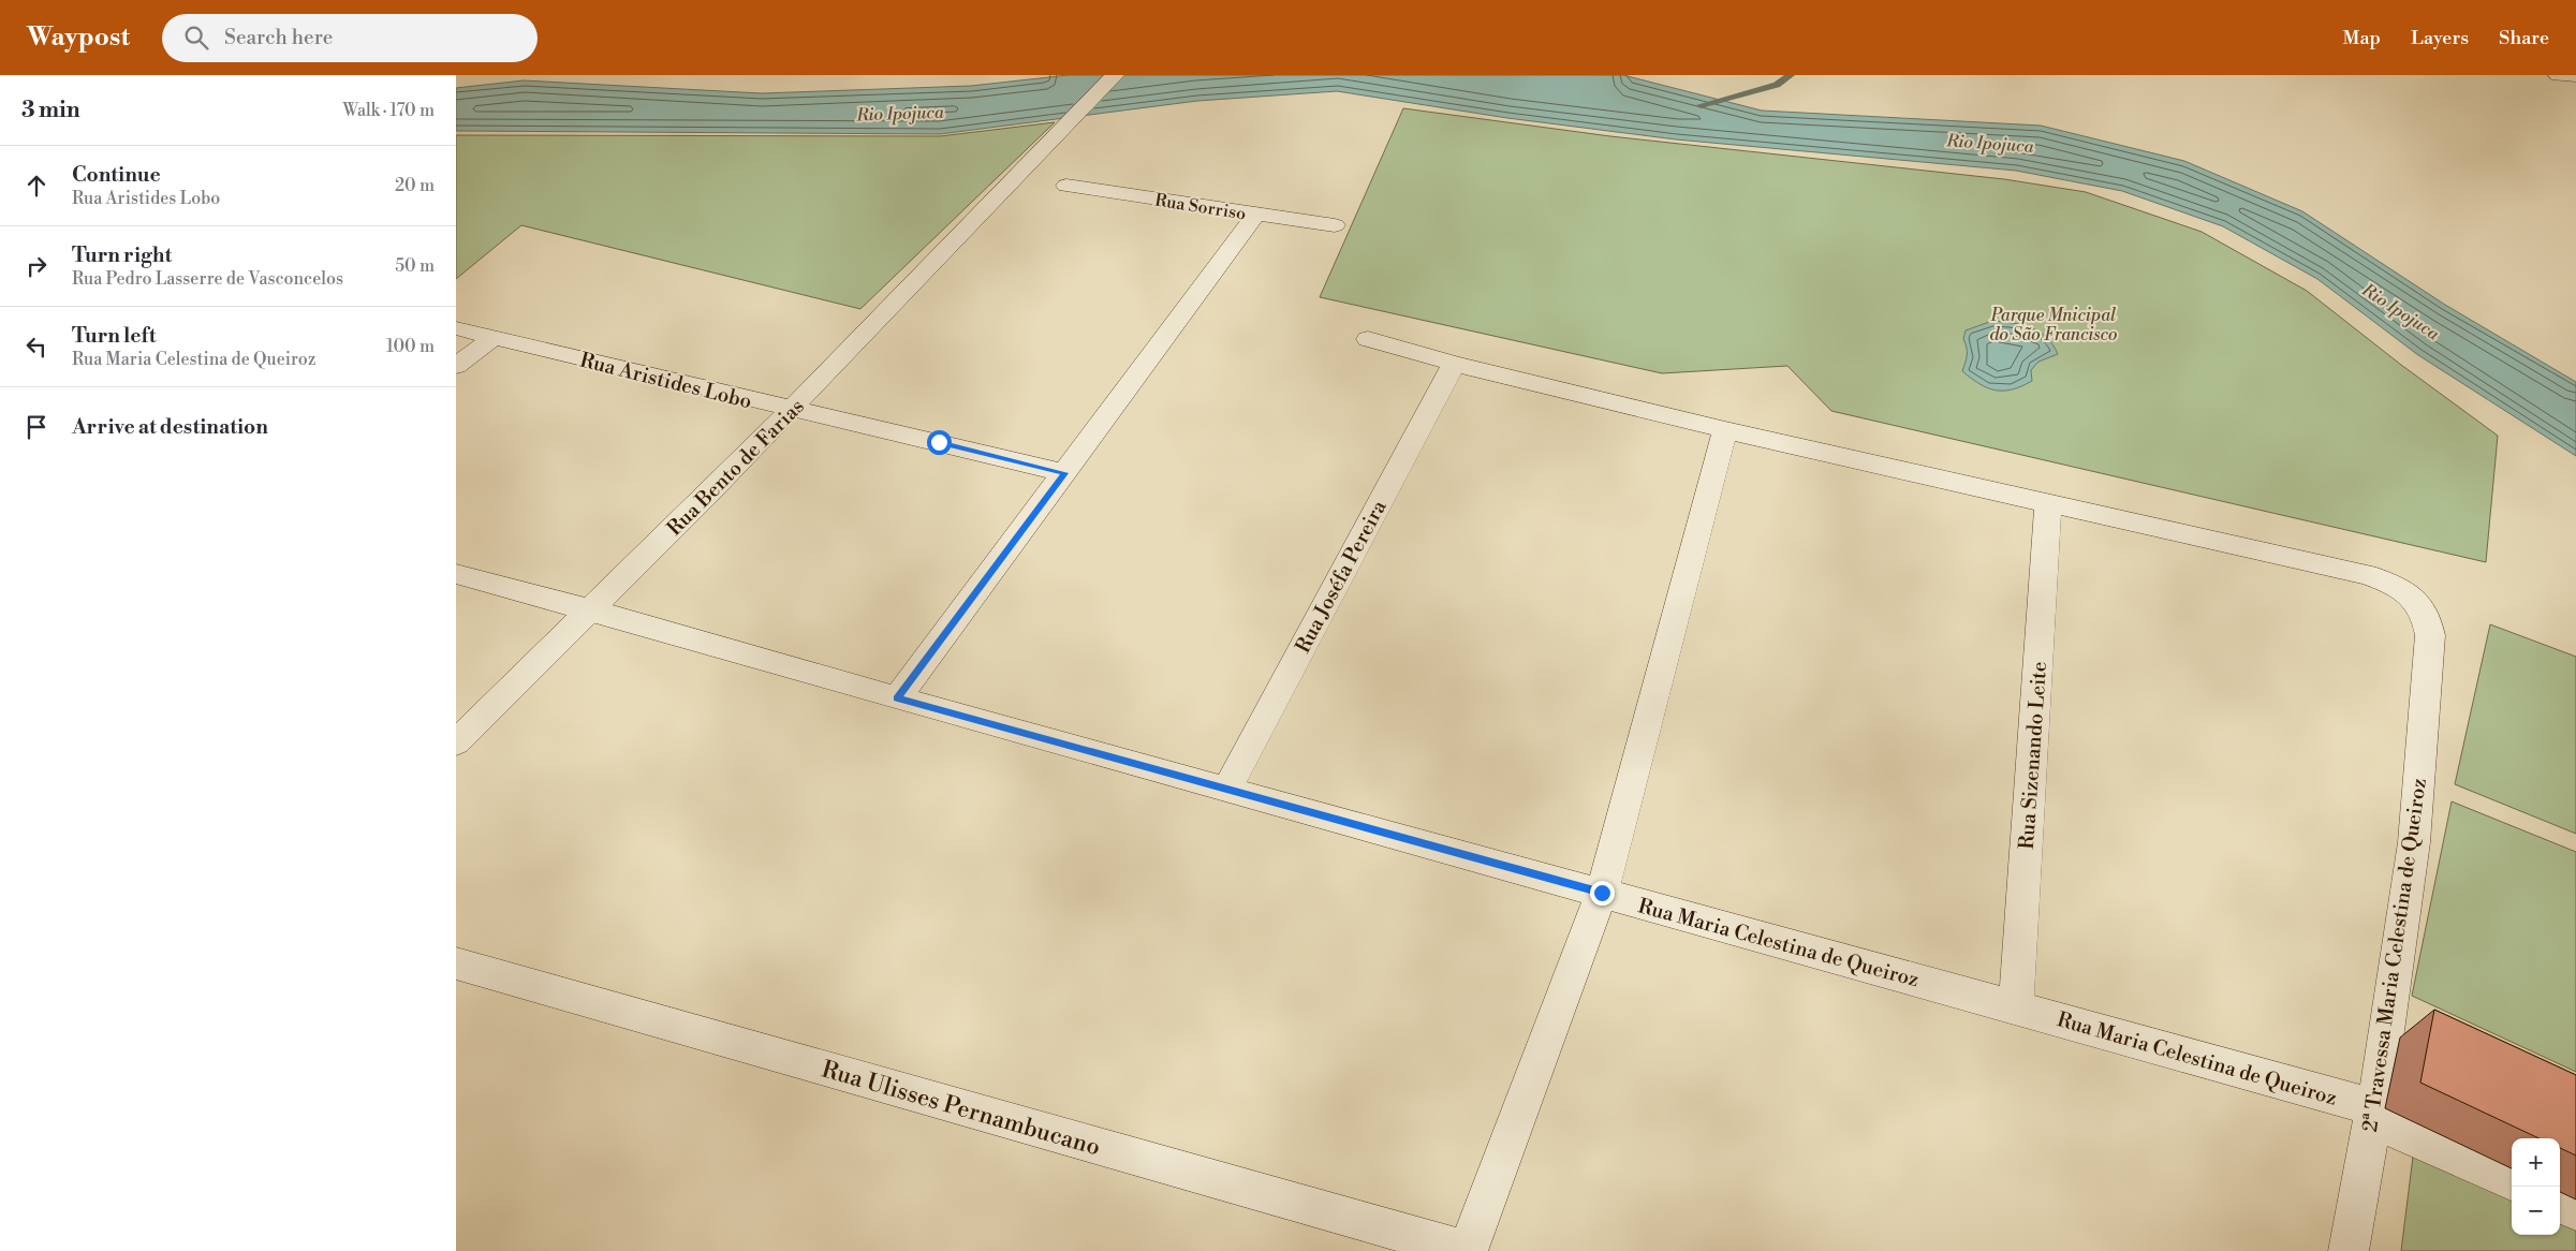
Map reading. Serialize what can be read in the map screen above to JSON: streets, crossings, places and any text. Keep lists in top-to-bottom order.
{
  "streets": {
    "street": [
      "Rua Sorriso",
      "Rua Aristides Lobo",
      "Rua Bento de Farias",
      "Rua Joséfa Pereira",
      "Rua Sizenando Leite",
      "Rua Maria Celestina de Queiroz",
      "2ª Travessa Maria Celestina de Queiroz",
      "Rua Ulisses Pernambucano"
    ]
  },
  "crossings": [
    ["Rua Aristides Lobo", "Rua Bento de Farias"],
    ["Rua Bento de Farias", "Rua Maria Celestina de Queiroz"],
    ["Rua Joséfa Pereira", "Rua Maria Celestina de Queiroz"],
    ["Rua Sizenando Leite", "Rua Maria Celestina de Queiroz"],
    ["Rua Sizenando Leite", "2ª Travessa Maria Celestina de Queiroz"],
    ["Rua Maria Celestina de Queiroz", "2ª Travessa Maria Celestina de Queiroz"]
  ],
  "water": ["Rio Ipojuca"],
  "parks": ["Parque Mnicipal do São Francisco"],
  "page": {
    "header": "Waypost",
    "search": "Search here",
    "nav": ["Map", "Layers", "Share"],
    "heading": ["3 min", "Walk · 170 m"],
    "list": [
      ["Continue", "Rua Aristides Lobo", "20 m"],
      ["Turn right", "Rua Pedro Lasserre de Vasconcelos", "50 m"],
      ["Turn left", "Rua Maria Celestina de Queiroz", "100 m"],
      "Arrive at destination"
    ],
    "map_buttons": ["+", "−"]
  }
}
